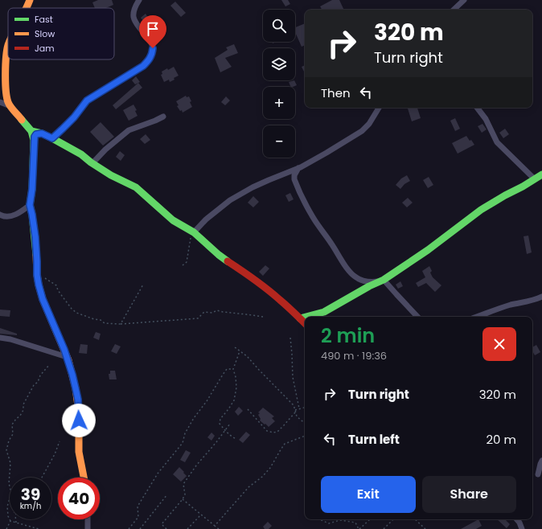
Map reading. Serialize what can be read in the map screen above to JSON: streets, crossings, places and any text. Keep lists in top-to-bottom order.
{
  "legend": ["Fast", "Slow", "Jam"],
  "page": {
    "map_buttons": ["+", "−"],
    "turn": ["320 m", "Turn right"],
    "then": "Then",
    "heading": ["2 min", "490 m · 19:36"],
    "list": [
      {
        "name": "Turn right",
        "value": "320 m"
      },
      {
        "name": "Turn left",
        "value": "20 m"
      }
    ],
    "buttons": ["Exit", "Share"],
    "speed": "39 km/h",
    "limit": "40"
  }
}
